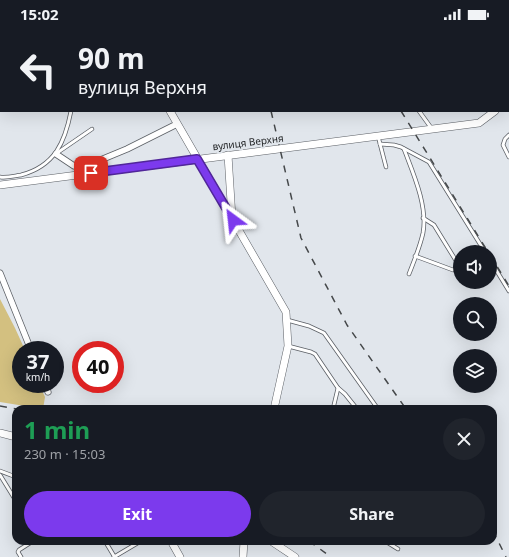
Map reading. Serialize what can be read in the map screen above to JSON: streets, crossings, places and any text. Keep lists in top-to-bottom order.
{
  "streets": {
    "street": ["вулиця Верхня"]
  },
  "page": {
    "status": "15:02",
    "turn": ["90 m", "вулиця Верхня"],
    "speed": "37 km/h",
    "limit": "40",
    "heading": ["1 min", "230 m · 15:03"],
    "buttons": ["Exit", "Share"]
  }
}
